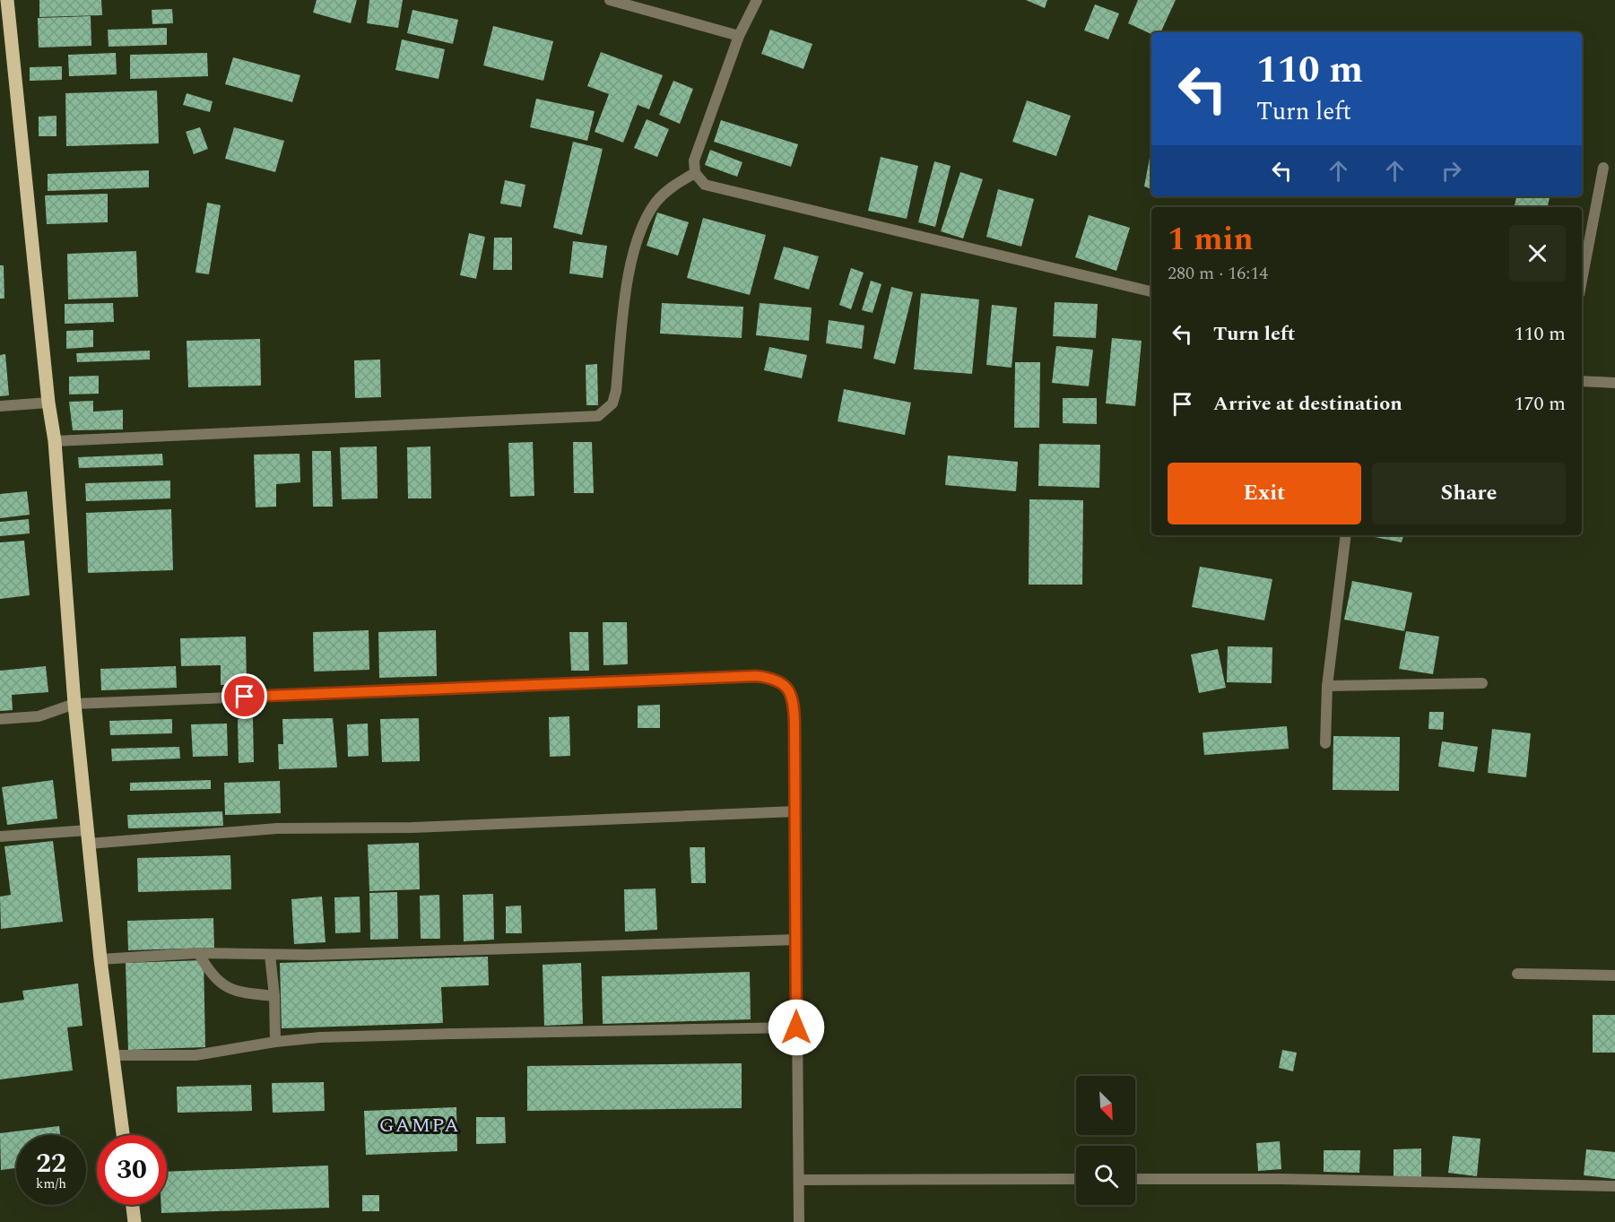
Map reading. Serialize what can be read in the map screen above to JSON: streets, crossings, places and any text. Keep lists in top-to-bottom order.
{
  "districts": ["GAMPA"],
  "north": "bottom right",
  "page": {
    "turn": ["110 m", "Turn left"],
    "heading": ["1 min", "280 m · 16:14"],
    "list": [
      {
        "name": "Turn left",
        "value": "110 m"
      },
      {
        "name": "Arrive at destination",
        "value": "170 m"
      }
    ],
    "buttons": ["Exit", "Share"],
    "speed": "22 km/h",
    "limit": "30"
  }
}
